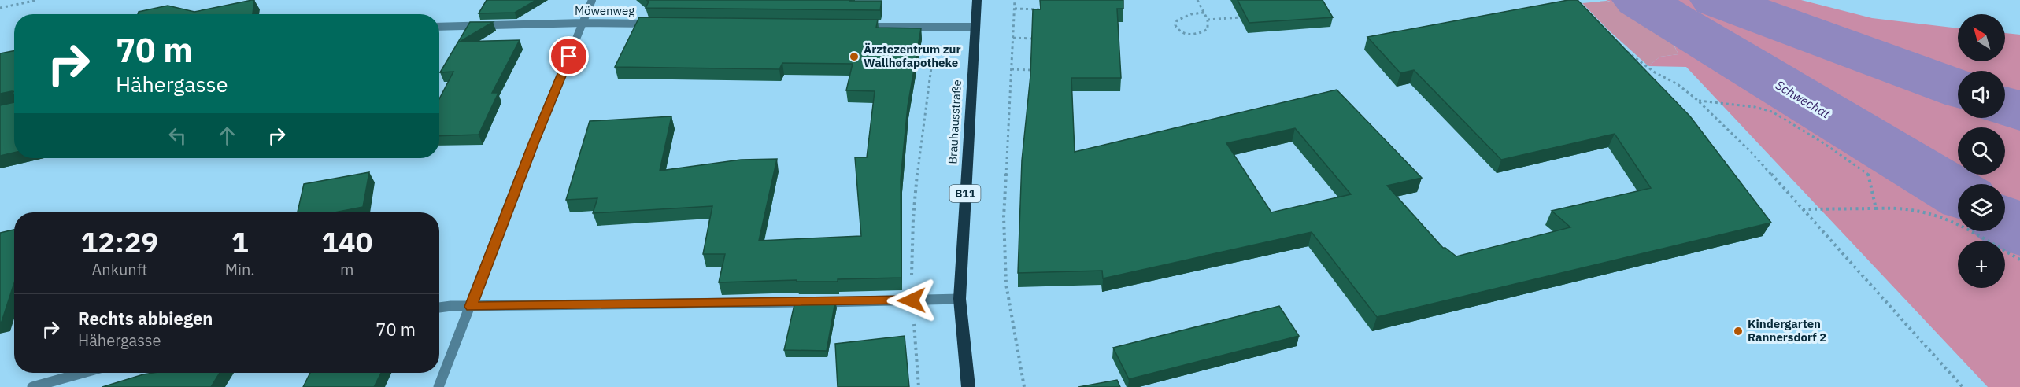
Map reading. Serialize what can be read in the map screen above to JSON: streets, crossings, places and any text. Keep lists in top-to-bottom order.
{
  "streets": {
    "main road": ["Brauhausstraße", "B11"],
    "street": ["Möwenweg"]
  },
  "water": ["Schwechat"],
  "places": ["Ärztezentrum zur Wallhofapotheke", "Kindergarten Rannersdorf 2"],
  "north": "top left",
  "page": {
    "map_buttons": "+",
    "turn": ["70 m", "Hähergasse"],
    "eta": [
      "12:29",
      "Ankunft",
      "1",
      "Min.",
      "140",
      "m"
    ],
    "list": [
      {
        "name": "Rechts abbiegen",
        "note": "Hähergasse",
        "value": "70 m"
      }
    ]
  }
}
